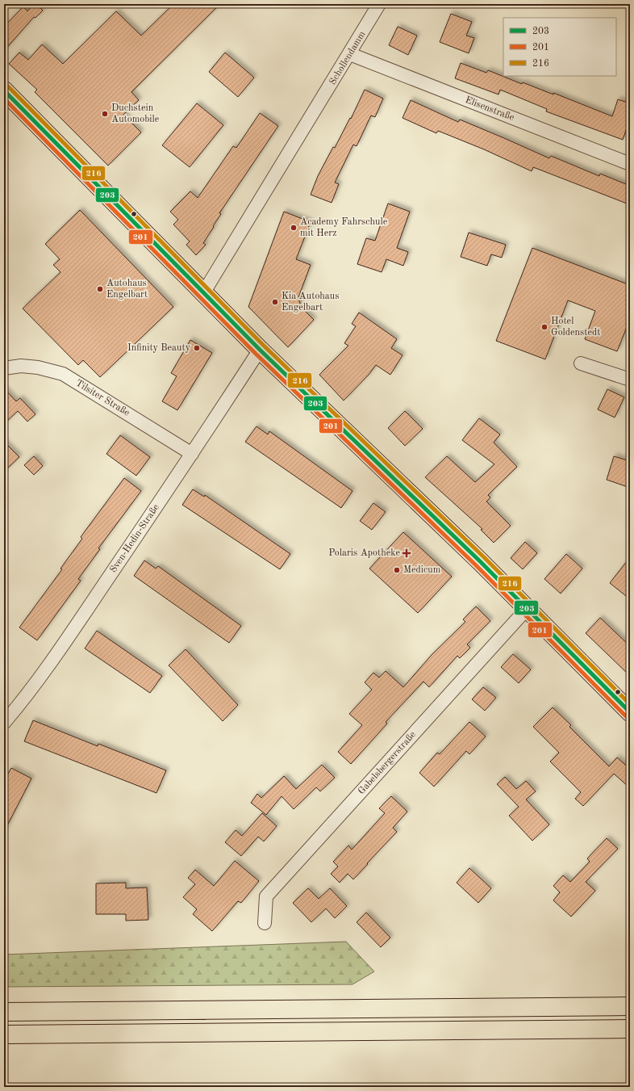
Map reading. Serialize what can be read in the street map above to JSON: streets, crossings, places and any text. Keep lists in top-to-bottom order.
{
  "streets": {
    "street": [
      "Schollendamm",
      "Elisenstraße",
      "Tilsiter Straße",
      "Sven-Hedin-Straße",
      "Gabelsbergerstraße"
    ]
  },
  "crossings": [
    ["Schollendamm", "Elisenstraße"],
    ["Tilsiter Straße", "Sven-Hedin-Straße"]
  ],
  "places": {
    "other": [
      "Duchstein Automobile",
      "Academy Fahrschule mit Herz",
      "Autohaus Engelbart",
      "Kia Autohaus Engelbart",
      "Hotel Goldenstedt",
      "Infinity Beauty",
      "Medicum"
    ],
    "health": ["Polaris Apotheke"]
  },
  "lines": ["transit line 216", "transit line 203", "transit line 201"],
  "legend": ["203", "201", "216"]
}
